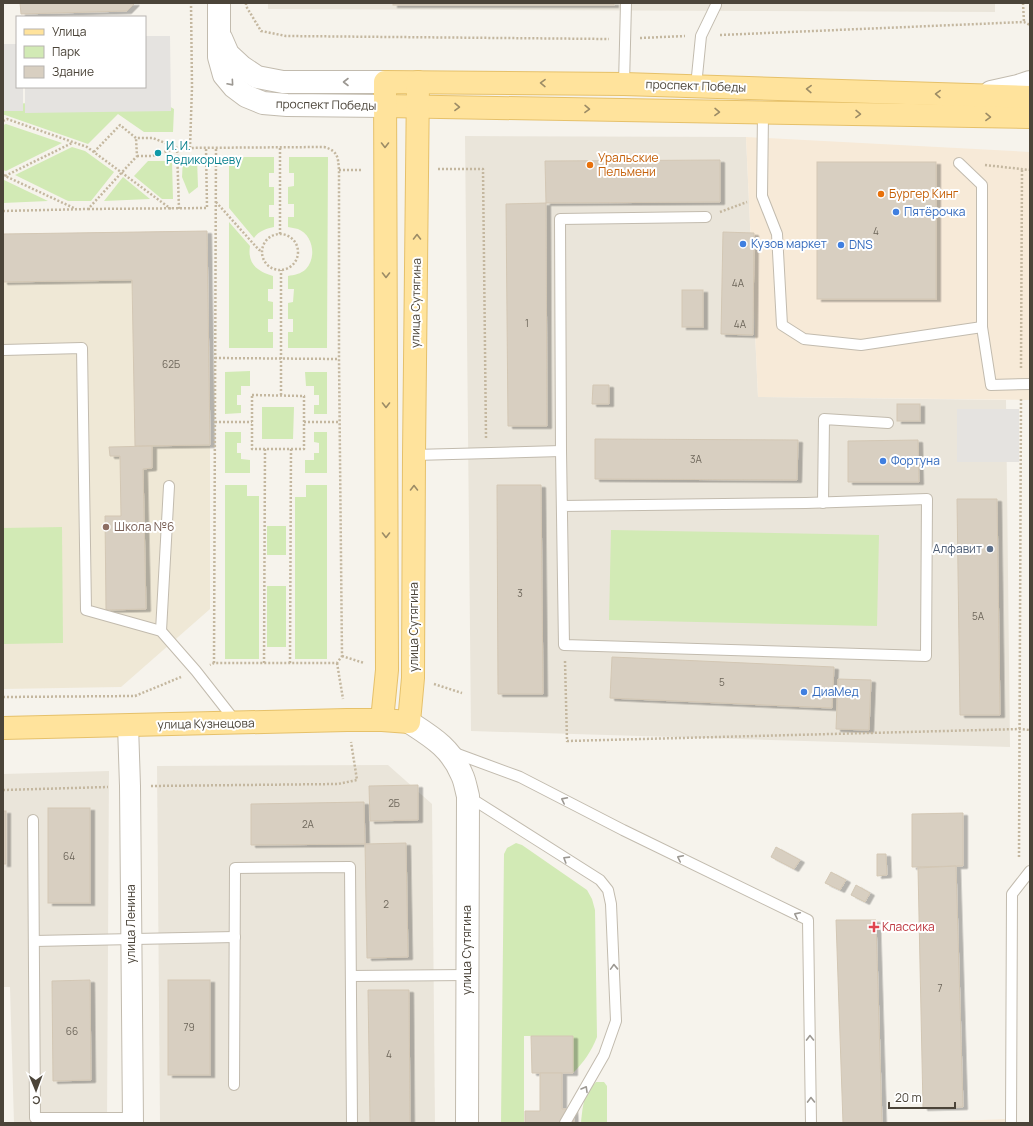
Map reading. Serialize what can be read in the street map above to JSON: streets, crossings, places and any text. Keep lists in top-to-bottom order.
{
  "streets": {
    "main road": ["проспект Победы", "улица Сутягина", "улица Кузнецова"],
    "street": ["улица Ленина"]
  },
  "crossings": [
    ["проспект Победы", "улица Сутягина"],
    ["улица Сутягина", "улица Кузнецова"],
    ["улица Кузнецова", "улица Ленина"]
  ],
  "places": {
    "other": [
      "И. И. Редикорцеву",
      "Уральские Пельмени",
      "Бургер Кинг",
      "Пятёрочка",
      "Кузов маркет",
      "DNS",
      "Фортуна",
      "Школа №6",
      "Алфавит",
      "ДиаМед"
    ],
    "health": ["Классика"]
  },
  "house_numbers": [
    "4",
    "4А",
    "1",
    "4А",
    "62Б",
    "3А",
    "3",
    "5А",
    "5",
    "2Б",
    "2А",
    "64",
    "2",
    "7",
    "79",
    "66",
    "4"
  ],
  "legend": ["Улица", "Парк", "Здание"],
  "scale_bar": "20 m",
  "north": "bottom"
}
